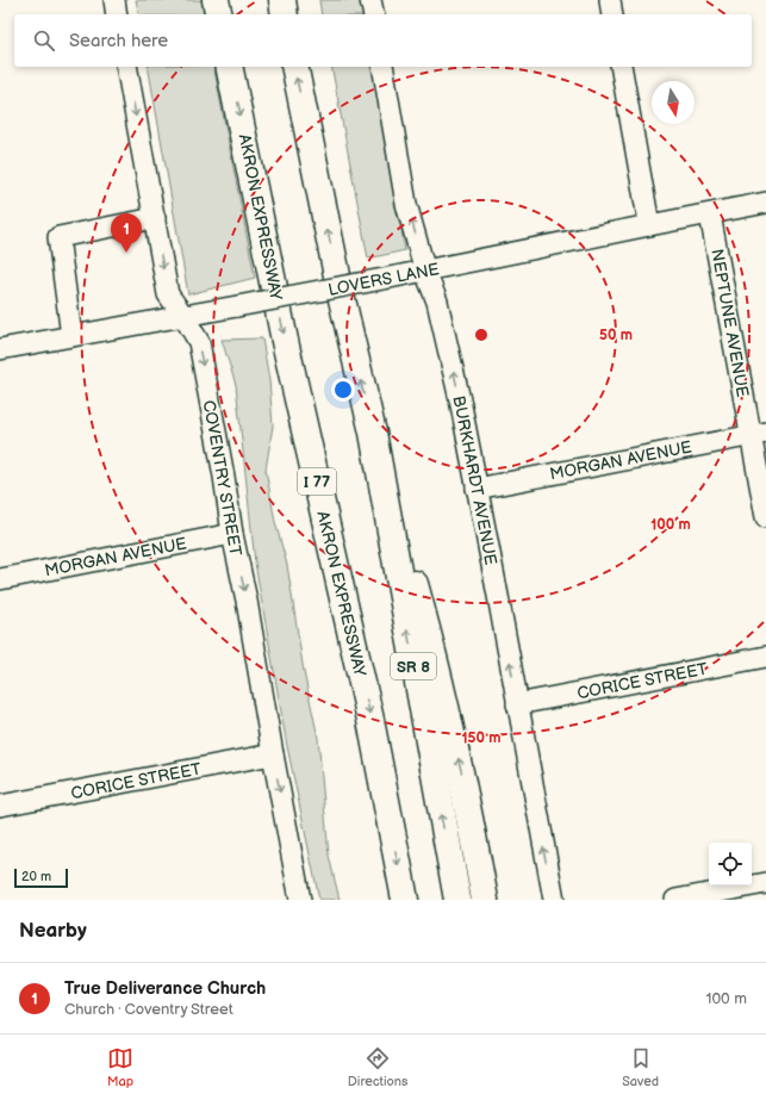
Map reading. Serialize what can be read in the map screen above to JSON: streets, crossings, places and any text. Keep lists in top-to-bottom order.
{
  "streets": {
    "highway": ["AKRON EXPRESSWAY", "I 77", "SR 8"],
    "street": [
      "LOVERS LANE",
      "NEPTUNE AVENUE",
      "MORGAN AVENUE",
      "COVENTRY STREET",
      "BURKHARDT AVENUE",
      "CORICE STREET"
    ]
  },
  "crossings": [
    ["LOVERS LANE", "NEPTUNE AVENUE"],
    ["LOVERS LANE", "COVENTRY STREET"],
    ["LOVERS LANE", "BURKHARDT AVENUE"],
    ["NEPTUNE AVENUE", "MORGAN AVENUE"],
    ["MORGAN AVENUE", "COVENTRY STREET"],
    ["MORGAN AVENUE", "BURKHARDT AVENUE"],
    ["COVENTRY STREET", "CORICE STREET"],
    ["BURKHARDT AVENUE", "CORICE STREET"]
  ],
  "one_way": ["COVENTRY STREET", "BURKHARDT AVENUE"],
  "scale_bar": "20 m",
  "north": "bottom",
  "page": {
    "search": "Search here",
    "pins": "1",
    "scale": "20 m",
    "heading": "Nearby",
    "list": [
      {
        "mark": "1",
        "name": "True Deliverance Church",
        "note": "Church · Coventry Street",
        "value": "100 m"
      }
    ],
    "nav": ["Map", "Directions", "Saved"]
  },
  "rings": ["50 m", "100 m", "150 m"]
}
